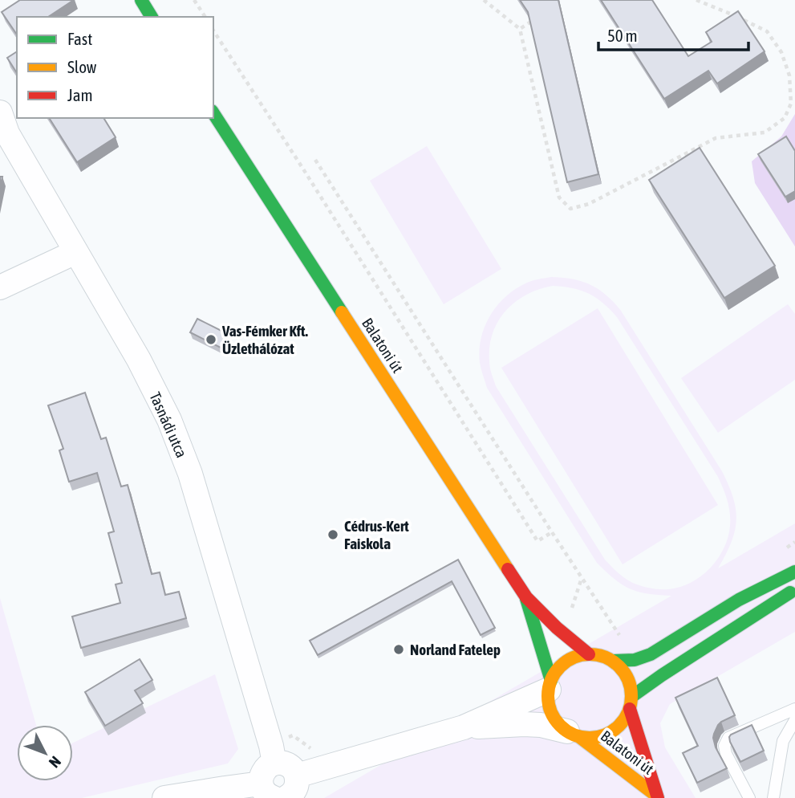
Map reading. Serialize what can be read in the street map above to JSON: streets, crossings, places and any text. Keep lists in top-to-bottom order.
{
  "streets": {
    "main road": ["Balatoni út"],
    "street": ["Tasnádi utca"]
  },
  "places": ["Vas-Fémker Kft. Üzlethálózat", "Cédrus-Kert Faiskola", "Norland Fatelep"],
  "legend": ["Fast", "Slow", "Jam"],
  "scale_bar": "50 m",
  "north": "bottom right"
}
